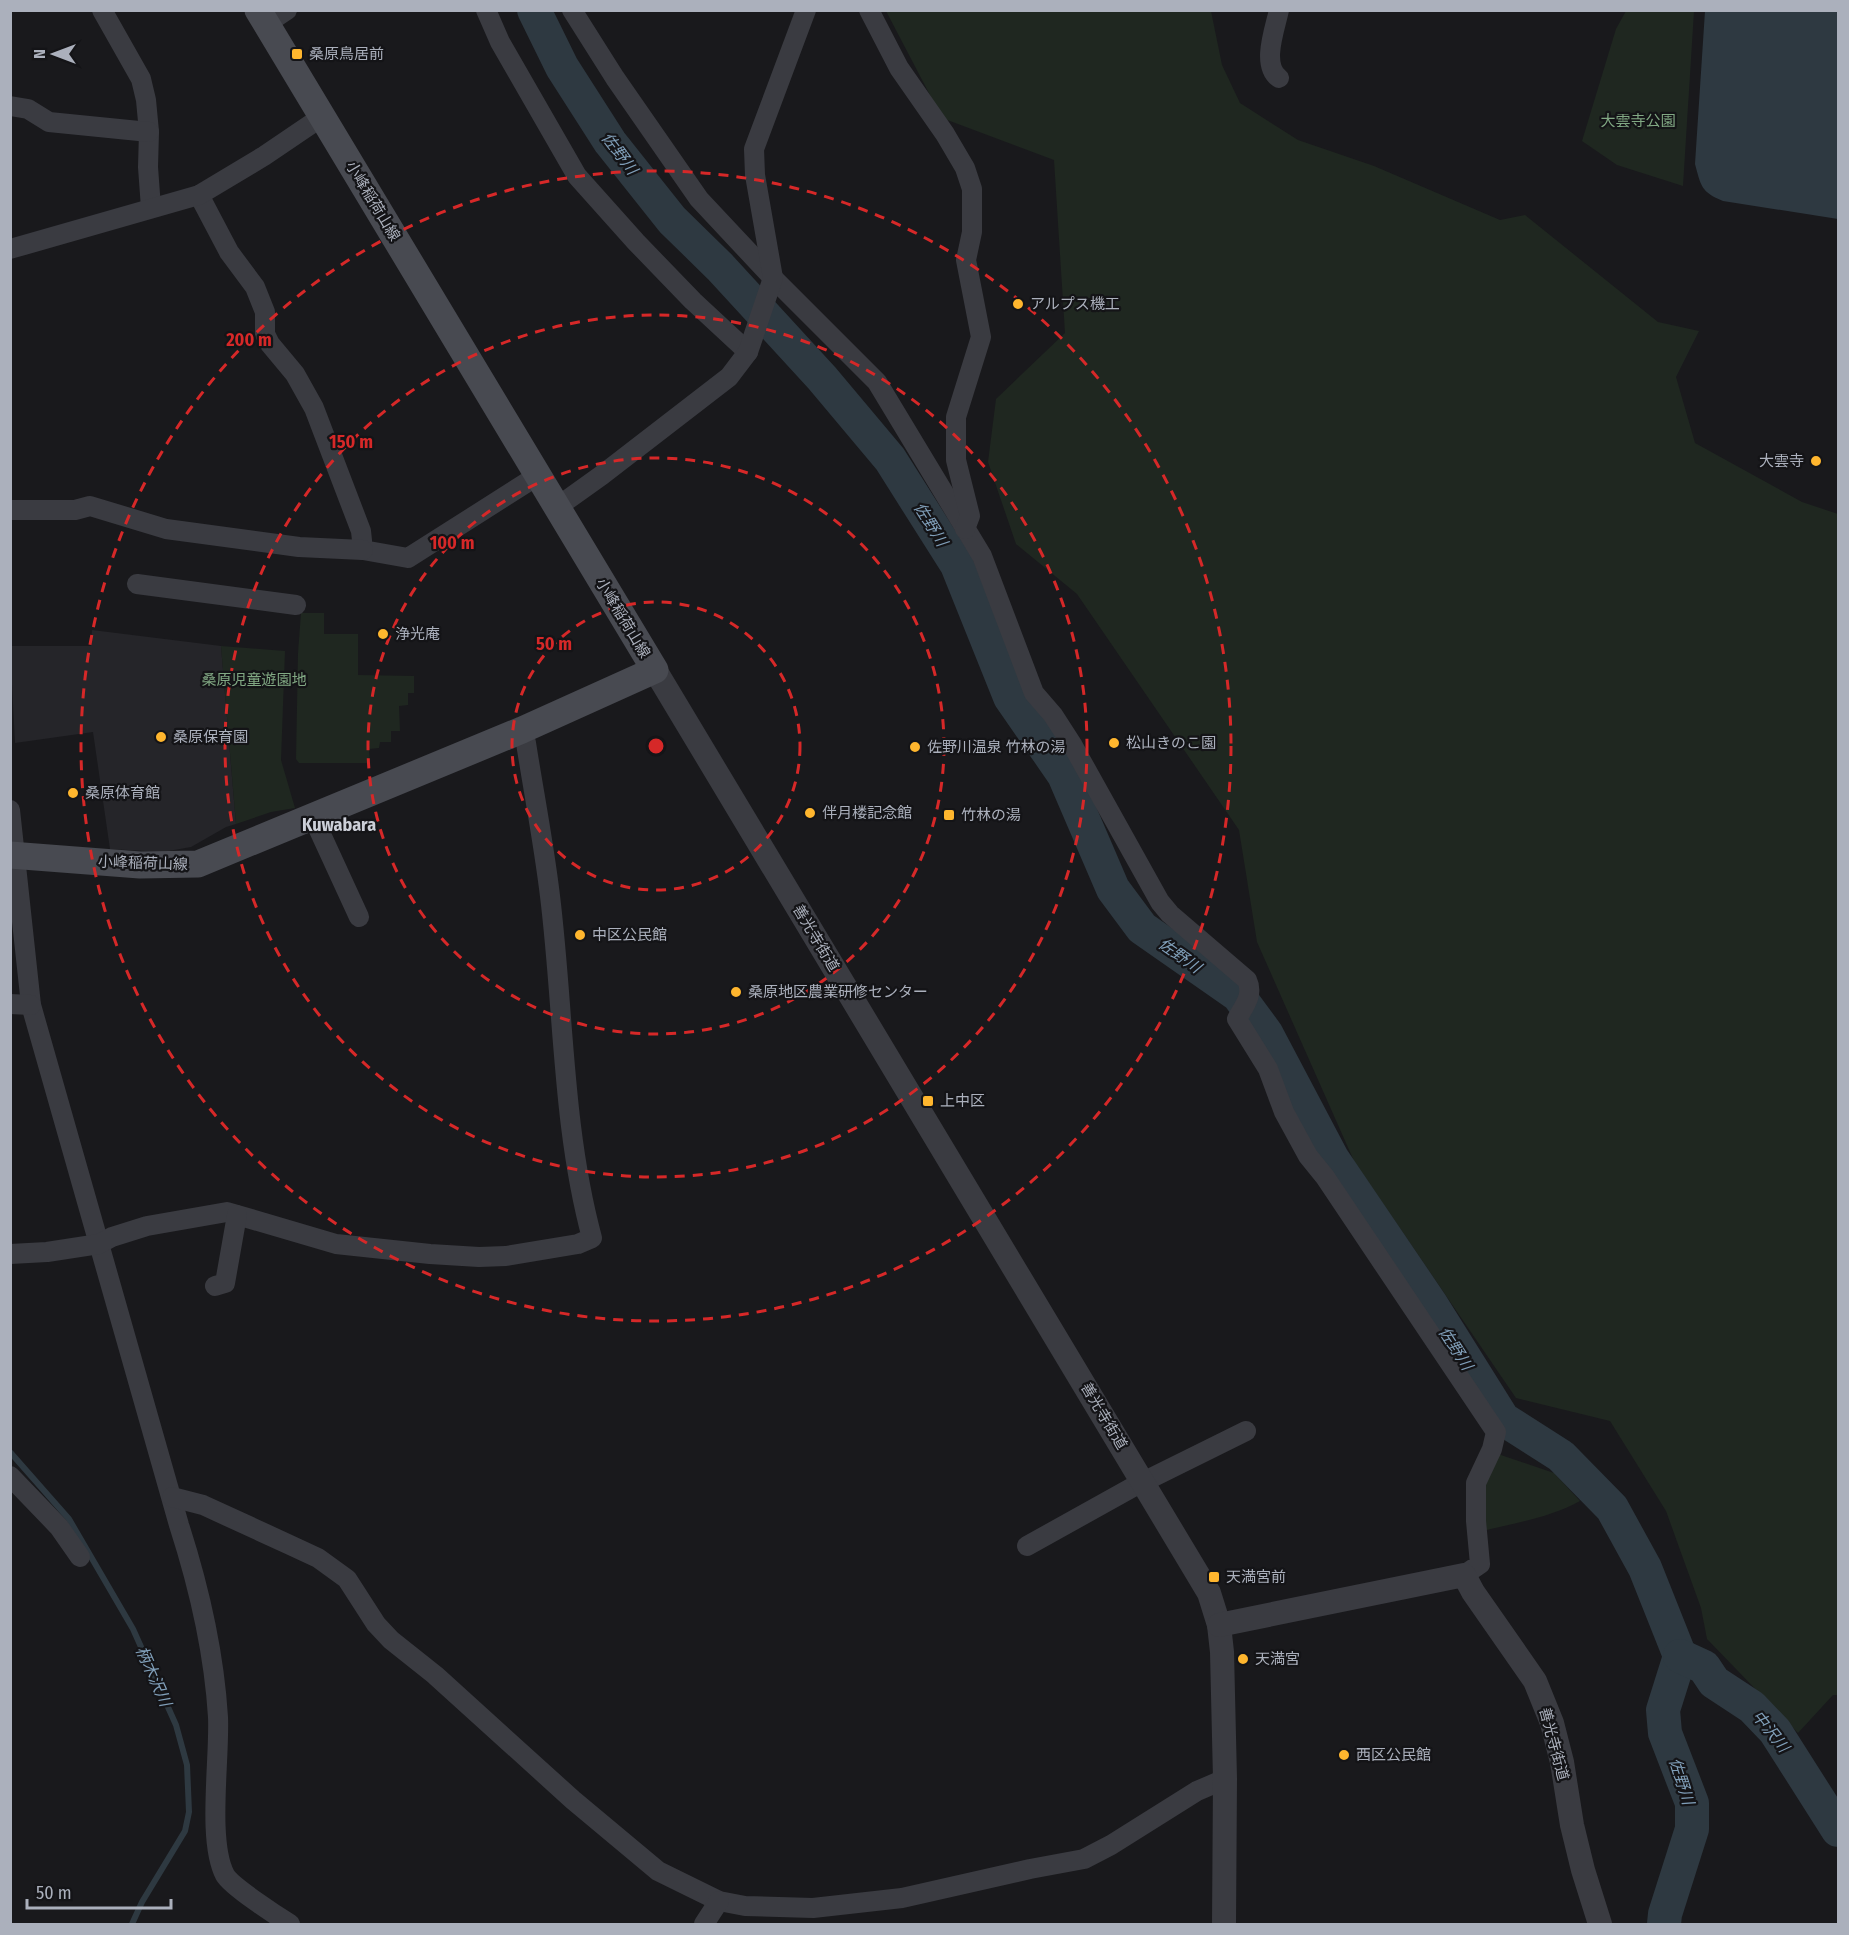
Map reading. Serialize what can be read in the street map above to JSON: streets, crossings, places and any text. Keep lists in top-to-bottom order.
{
  "streets": {
    "main road": ["小峰稲荷山線"],
    "street": ["善光寺街道"]
  },
  "crossings": [
    ["小峰稲荷山線", "善光寺街道"]
  ],
  "districts": ["Kuwabara"],
  "water": ["佐野川", "柄木沢川", "中沢川"],
  "parks": ["大雲寺公園", "桑原児童遊園地"],
  "places": {
    "transit": [
      "桑原鳥居前",
      "竹林の湯",
      "上中区",
      "天満宮前"
    ],
    "other": [
      "アルプス機工",
      "大雲寺",
      "浄光庵",
      "桑原保育園",
      "松山きのこ園",
      "佐野川温泉 竹林の湯",
      "桑原体育館",
      "伴月楼記念館",
      "中区公民館",
      "桑原地区農業研修センター",
      "天満宮",
      "西区公民館"
    ]
  },
  "scale_bar": "50 m",
  "north": "left",
  "rings": [
    "200 m",
    "150 m",
    "100 m",
    "50 m"
  ]
}
